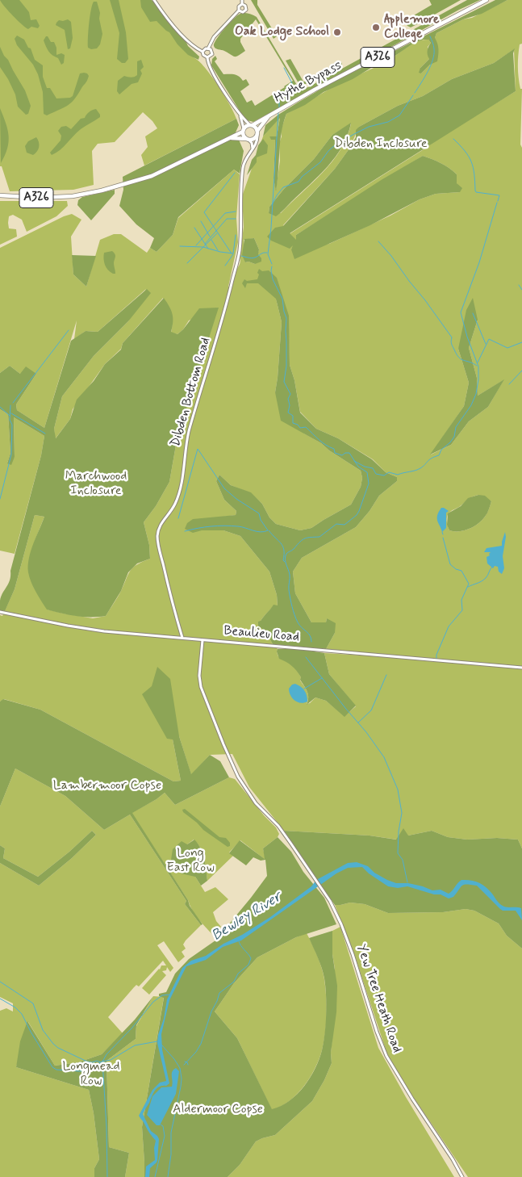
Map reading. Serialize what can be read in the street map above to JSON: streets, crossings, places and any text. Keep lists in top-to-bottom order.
{
  "streets": {
    "main road": ["A326", "Hythe Bypass"],
    "street": ["Dibden Bottom Road", "Beaulieu Road", "Yew Tree Heath Road"]
  },
  "crossings": [
    ["A326", "Hythe Bypass"],
    ["A326", "Dibden Bottom Road"],
    ["Hythe Bypass", "Dibden Bottom Road"],
    ["Dibden Bottom Road", "Beaulieu Road"],
    ["Beaulieu Road", "Yew Tree Heath Road"]
  ],
  "water": ["Bewley River"],
  "parks": [
    "Dibden Inclosure",
    "Marchwood Inclosure",
    "Lambermoor Copse",
    "Long East Row",
    "Longmead Row",
    "Aldermoor Copse"
  ],
  "places": ["Applemore College", "Oak Lodge School"]
}
